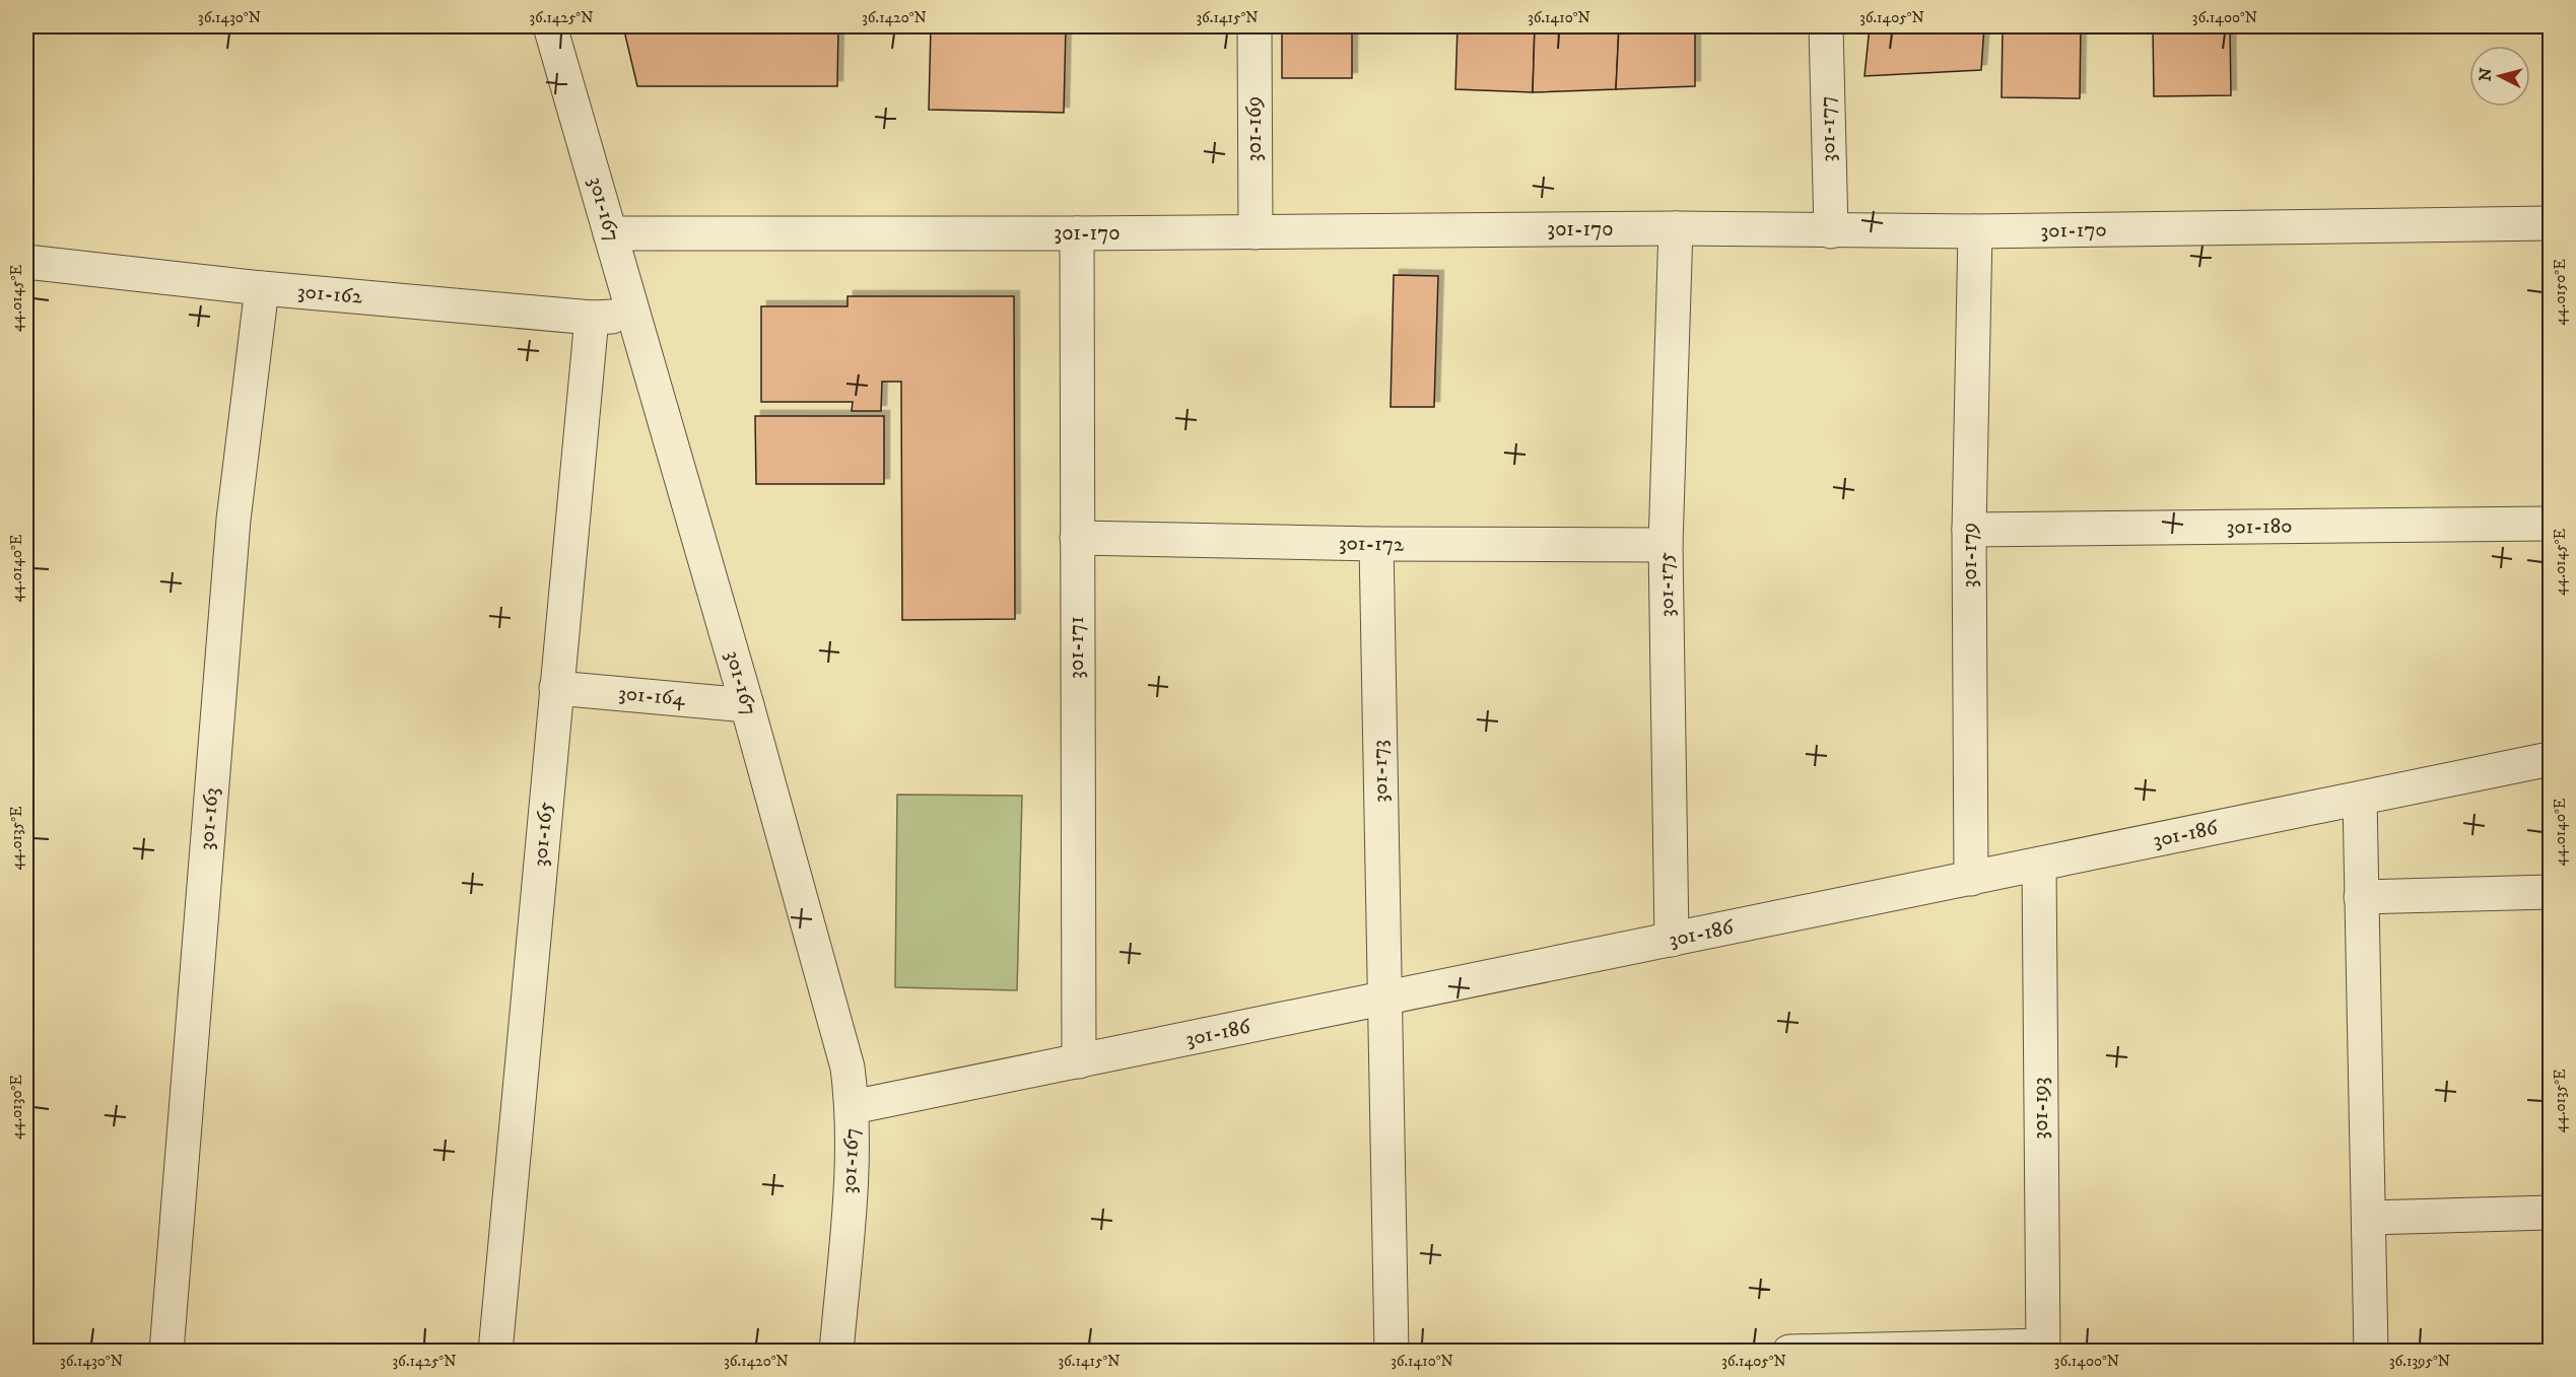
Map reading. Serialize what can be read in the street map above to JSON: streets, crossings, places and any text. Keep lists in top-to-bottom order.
{
  "streets": {
    "street": [
      "301-169",
      "301-177",
      "301-167",
      "301-170",
      "301-162",
      "301-180",
      "301-172",
      "301-179",
      "301-175",
      "301-171",
      "301-164",
      "301-173",
      "301-163",
      "301-165",
      "301-186",
      "301-193"
    ]
  },
  "crossings": [
    ["301-169", "301-170"],
    ["301-177", "301-170"],
    ["301-167", "301-170"],
    ["301-167", "301-162"],
    ["301-167", "301-164"],
    ["301-167", "301-186"],
    ["301-170", "301-179"],
    ["301-170", "301-175"],
    ["301-170", "301-171"],
    ["301-162", "301-163"],
    ["301-162", "301-165"],
    ["301-180", "301-179"],
    ["301-172", "301-175"],
    ["301-172", "301-171"],
    ["301-172", "301-173"],
    ["301-179", "301-186"],
    ["301-175", "301-186"],
    ["301-171", "301-186"],
    ["301-164", "301-165"],
    ["301-173", "301-186"],
    ["301-186", "301-193"]
  ],
  "north": "left",
  "coordinates": [
    "36.1430°N",
    "36.1425°N",
    "36.1420°N",
    "36.1415°N",
    "36.1410°N",
    "36.1405°N",
    "36.1400°N",
    "44.0150°E",
    "44.0145°E",
    "44.0140°E",
    "44.0135°E",
    "44.0130°E",
    "36.1395°N"
  ]
}
